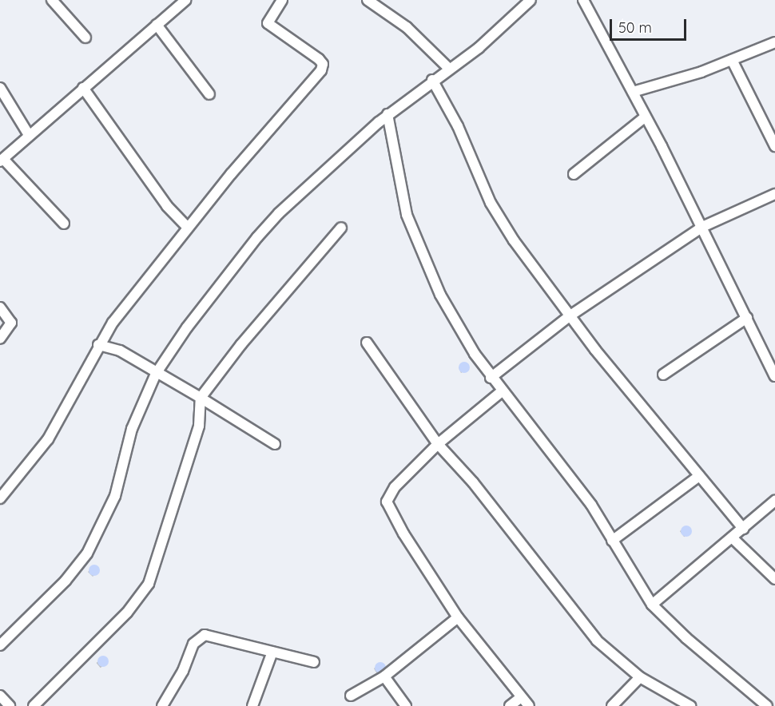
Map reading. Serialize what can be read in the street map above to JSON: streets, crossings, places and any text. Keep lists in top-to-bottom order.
{
  "scale_bar": "50 m"
}
